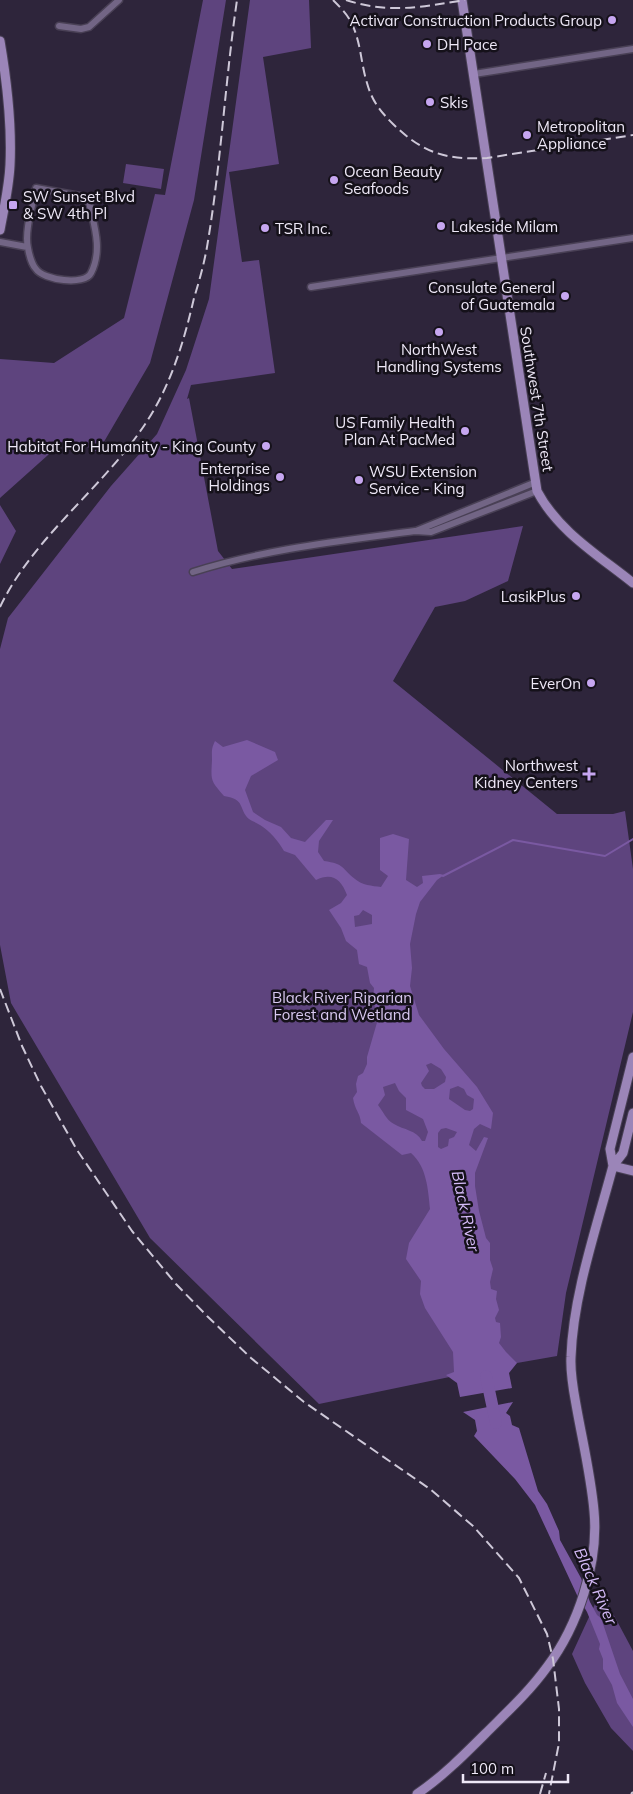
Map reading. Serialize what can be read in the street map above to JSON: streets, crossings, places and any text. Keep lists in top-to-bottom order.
{
  "streets": {
    "street": ["Southwest 7th Street"]
  },
  "water": ["Black River"],
  "parks": ["Black River Riparian Forest and Wetland"],
  "places": {
    "other": [
      "Activar Construction Products Group",
      "DH Pace",
      "Skis",
      "Metropolitan Appliance",
      "Ocean Beauty Seafoods",
      "Lakeside Milam",
      "TSR Inc.",
      "Consulate General of Guatemala",
      "NorthWest Handling Systems",
      "US Family Health Plan At PacMed",
      "Habitat For Humanity - King County",
      "Enterprise Holdings",
      "WSU Extension Service - King",
      "LasikPlus",
      "EverOn"
    ],
    "transit": ["SW Sunset Blvd & SW 4th Pl"],
    "health": ["Northwest Kidney Centers"]
  },
  "scale_bar": "100 m"
}
